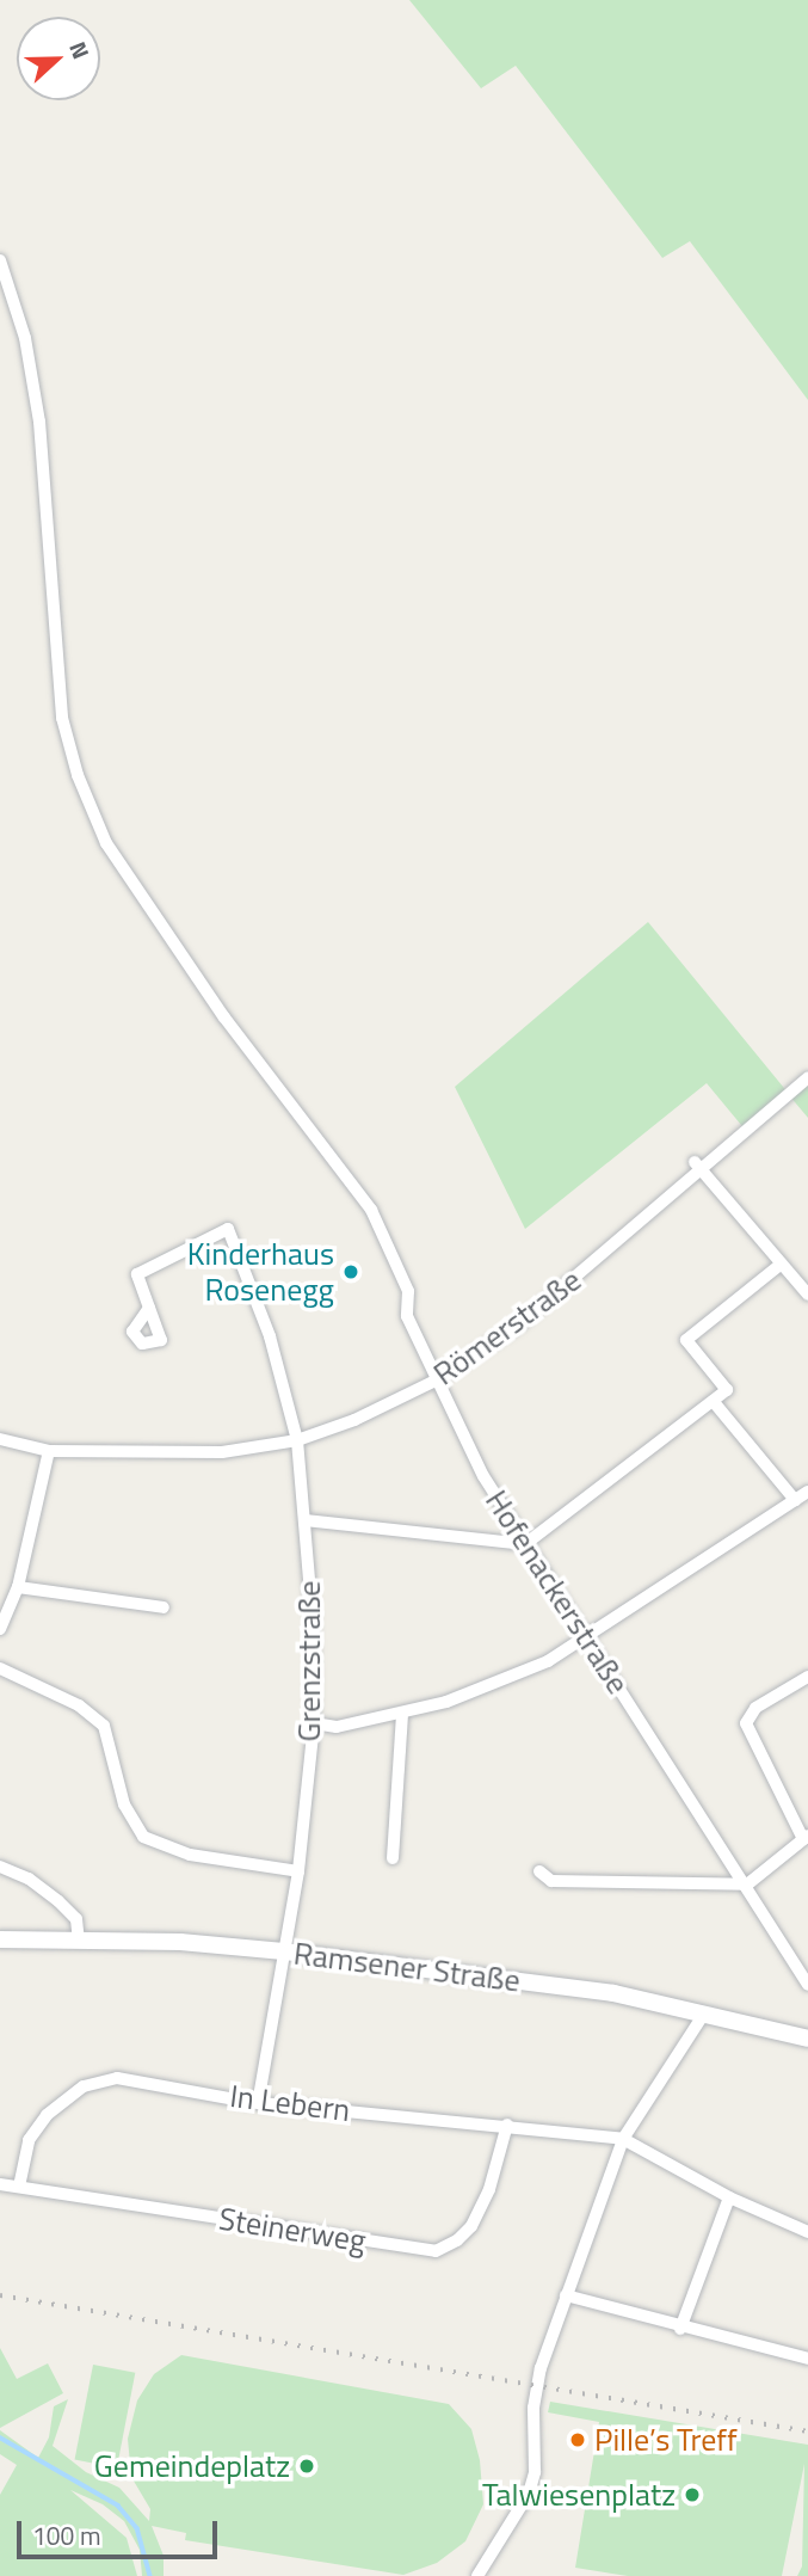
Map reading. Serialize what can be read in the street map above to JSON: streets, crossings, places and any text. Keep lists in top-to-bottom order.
{
  "streets": {
    "main road": ["Ramsener Straße"],
    "street": [
      "Römerstraße",
      "Hofenackerstraße",
      "Grenzstraße",
      "In Lebern",
      "Steinerweg"
    ]
  },
  "crossings": [
    ["Römerstraße", "Hofenackerstraße"],
    ["Römerstraße", "Grenzstraße"],
    ["Grenzstraße", "Ramsener Straße"],
    ["Grenzstraße", "In Lebern"],
    ["In Lebern", "Steinerweg"]
  ],
  "places": [
    "Kinderhaus Rosenegg",
    "Pille’s Treff",
    "Gemeindeplatz",
    "Talwiesenplatz"
  ],
  "scale_bar": "100 m",
  "north": "right"
}
